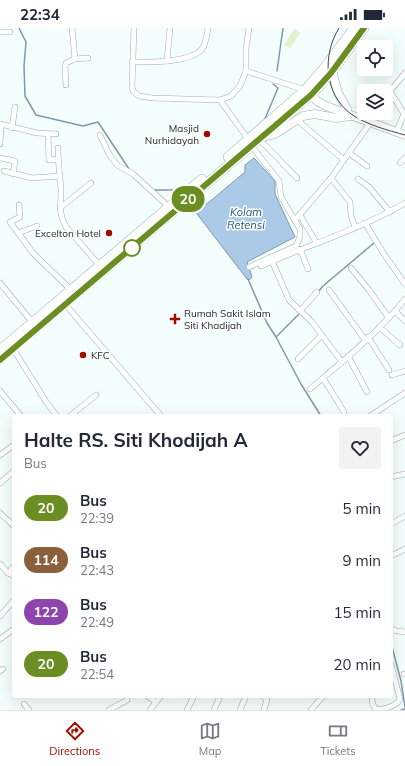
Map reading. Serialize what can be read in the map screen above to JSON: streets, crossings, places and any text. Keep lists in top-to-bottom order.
{
  "water": ["Kolam Retensi"],
  "places": {
    "other": ["Masjid Nurhidayah", "Excelton Hotel", "KFC"],
    "health": ["Rumah Sakit Islam Siti Khadijah"]
  },
  "lines": ["bus line 20"],
  "page": {
    "status": "22:34",
    "on_map": "20",
    "heading": ["Halte RS. Siti Khodijah A", "Bus"],
    "list": [
      {
        "mark": "20",
        "name": "Bus",
        "note": "22:39",
        "value": "5 min"
      },
      {
        "mark": "114",
        "name": "Bus",
        "note": "22:43",
        "value": "9 min"
      },
      {
        "mark": "122",
        "name": "Bus",
        "note": "22:49",
        "value": "15 min"
      },
      {
        "mark": "20",
        "name": "Bus",
        "note": "22:54",
        "value": "20 min"
      }
    ],
    "tabs": ["Directions", "Map", "Tickets"]
  }
}
